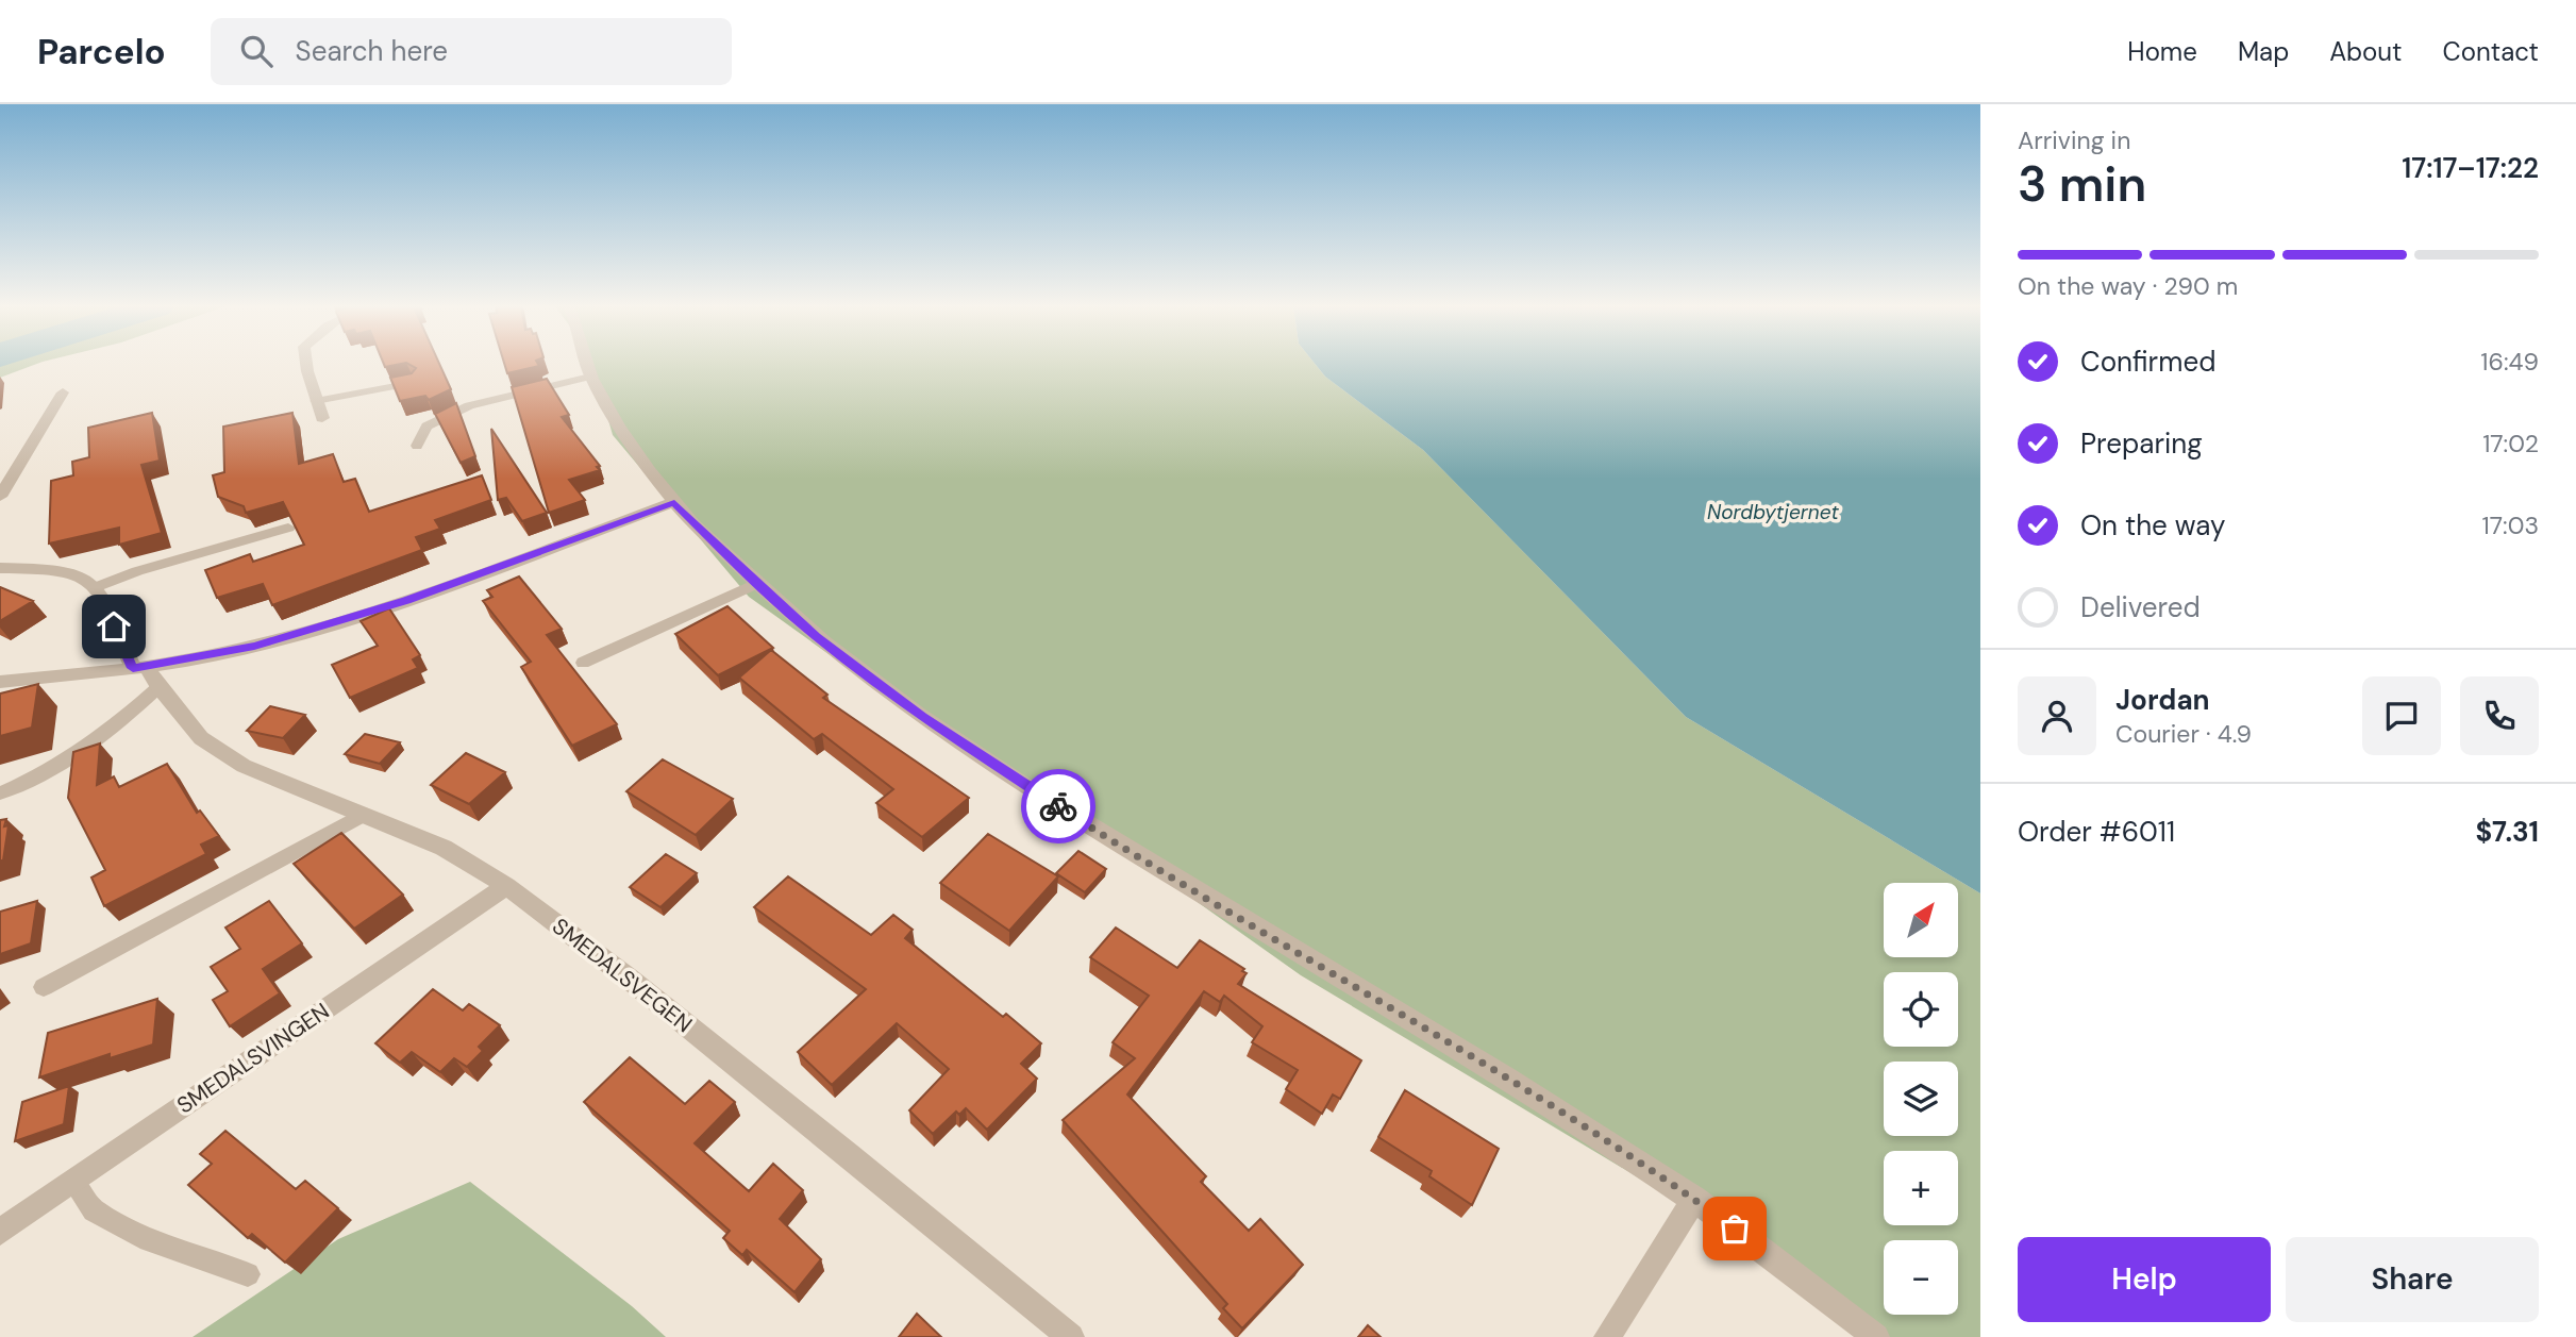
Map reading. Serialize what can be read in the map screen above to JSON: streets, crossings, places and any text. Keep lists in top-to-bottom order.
{
  "streets": {
    "street": ["SMEDALSVEGEN", "SMEDALSVINGEN"]
  },
  "crossings": [
    ["SMEDALSVEGEN", "SMEDALSVINGEN"]
  ],
  "water": ["Nordbytjernet"],
  "north": "top right",
  "page": {
    "header": "Parcelo",
    "search": "Search here",
    "nav": [
      "Home",
      "Map",
      "About",
      "Contact"
    ],
    "heading": ["3 min", "Arriving in", "17:17–17:22"],
    "panel": [
      "Jordan",
      "Courier · 4.9",
      "Order #6011",
      "$7.31"
    ],
    "bar": "On the way · 290 m",
    "list": [
      ["Confirmed", "16:49"],
      ["Preparing", "17:02"],
      ["On the way", "17:03"],
      "Delivered"
    ],
    "map_buttons": ["+", "−"],
    "buttons": ["Help", "Share"]
  }
}
